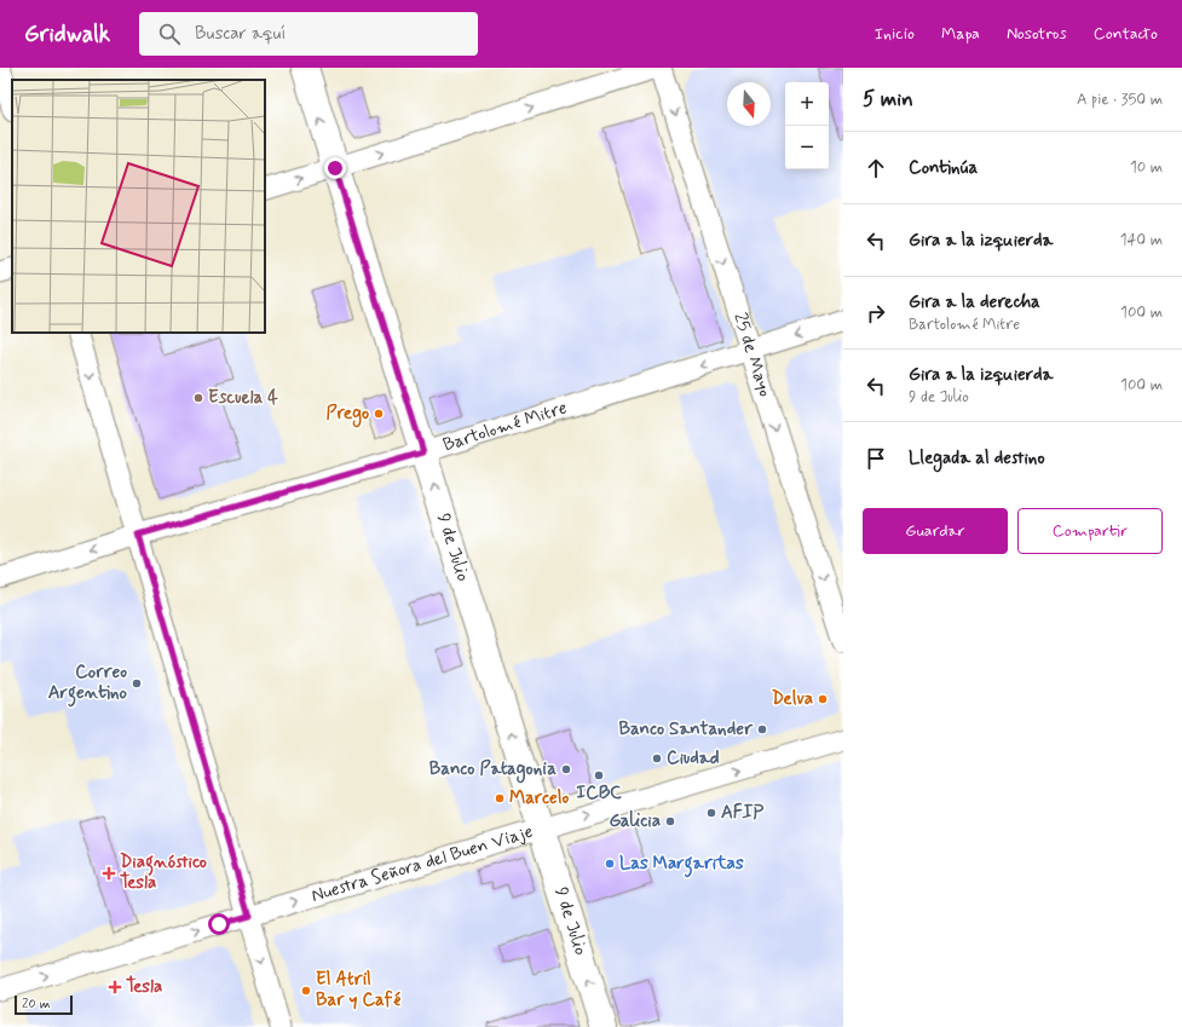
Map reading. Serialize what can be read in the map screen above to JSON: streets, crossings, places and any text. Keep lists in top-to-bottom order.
{
  "streets": {
    "street": [
      "25 de Mayo",
      "Bartolomé Mitre",
      "9 de Julio",
      "Nuestra Señora del Buen Viaje"
    ]
  },
  "crossings": [
    ["25 de Mayo", "Bartolomé Mitre"],
    ["Bartolomé Mitre", "9 de Julio"],
    ["9 de Julio", "Nuestra Señora del Buen Viaje"]
  ],
  "one_way": [
    "25 de Mayo",
    "Bartolomé Mitre",
    "9 de Julio",
    "Nuestra Señora del Buen Viaje"
  ],
  "places": {
    "other": [
      "Escuela 4",
      "Prego",
      "Correo Argentino",
      "Delva",
      "Banco Santander",
      "Ciudad",
      "Banco Patagonia",
      "ICBC",
      "Marcelo",
      "AFIP",
      "Galicia",
      "Las Margaritas",
      "El Atril Bar y Café"
    ],
    "health": ["Diagnóstico Tesla", "Tesla"]
  },
  "scale_bar": "20 m",
  "north": "bottom",
  "page": {
    "header": "Gridwalk",
    "search": "Buscar aquí",
    "nav": [
      "Inicio",
      "Mapa",
      "Nosotros",
      "Contacto"
    ],
    "heading": ["5 min", "A pie · 350 m"],
    "map_buttons": ["+", "−"],
    "list": [
      ["Continúa", "10 m"],
      ["Gira a la izquierda", "140 m"],
      ["Gira a la derecha", "Bartolomé Mitre", "100 m"],
      ["Gira a la izquierda", "9 de Julio", "100 m"],
      "Llegada al destino"
    ],
    "buttons": ["Guardar", "Compartir"],
    "scale": "20 m"
  }
}
